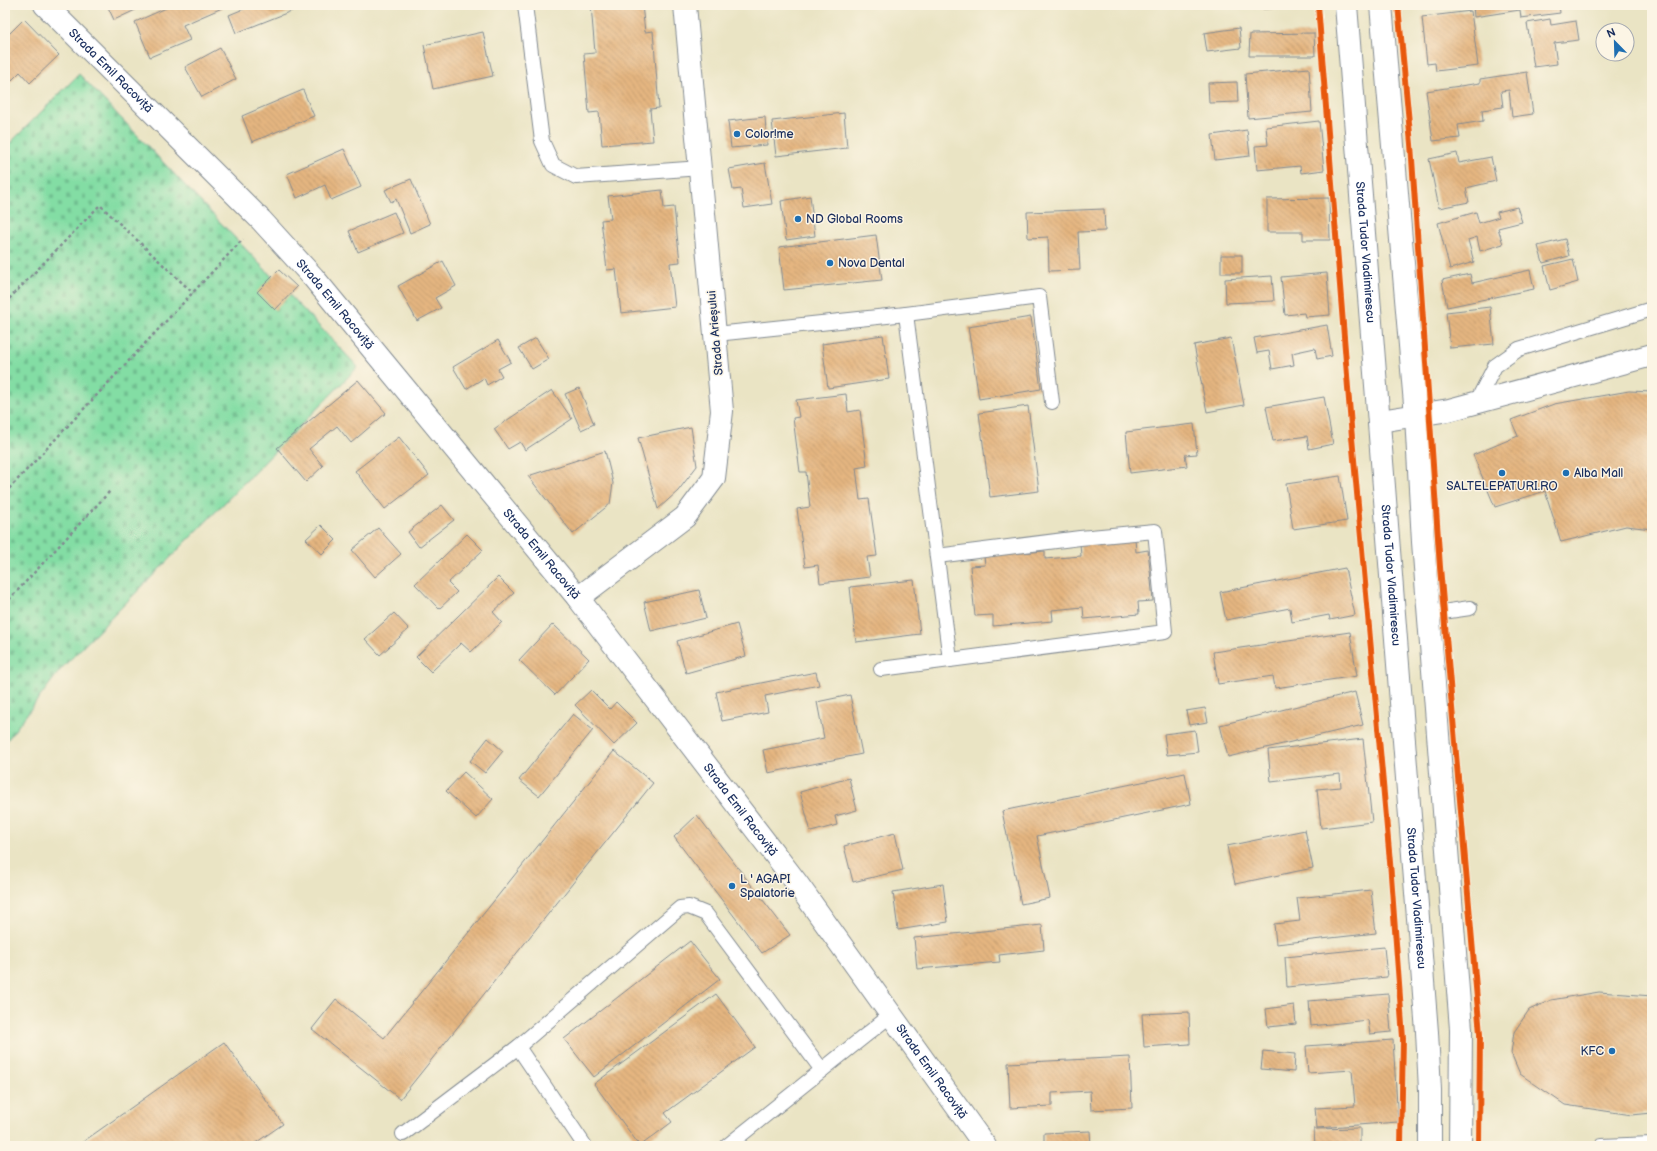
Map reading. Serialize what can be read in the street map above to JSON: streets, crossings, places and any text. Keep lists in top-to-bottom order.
{
  "streets": {
    "street": ["Strada Emil Racoviță", "Strada Tudor Vladimirescu", "Strada Arieșului"]
  },
  "crossings": [
    ["Strada Emil Racoviță", "Strada Arieșului"]
  ],
  "places": [
    "Color!me",
    "ND Global Rooms",
    "Nova Dental",
    "SALTELEPATURI.RO",
    "Alba Mall",
    "L ' AGAPI Spalatorie",
    "KFC"
  ],
  "north": "top left"
}
